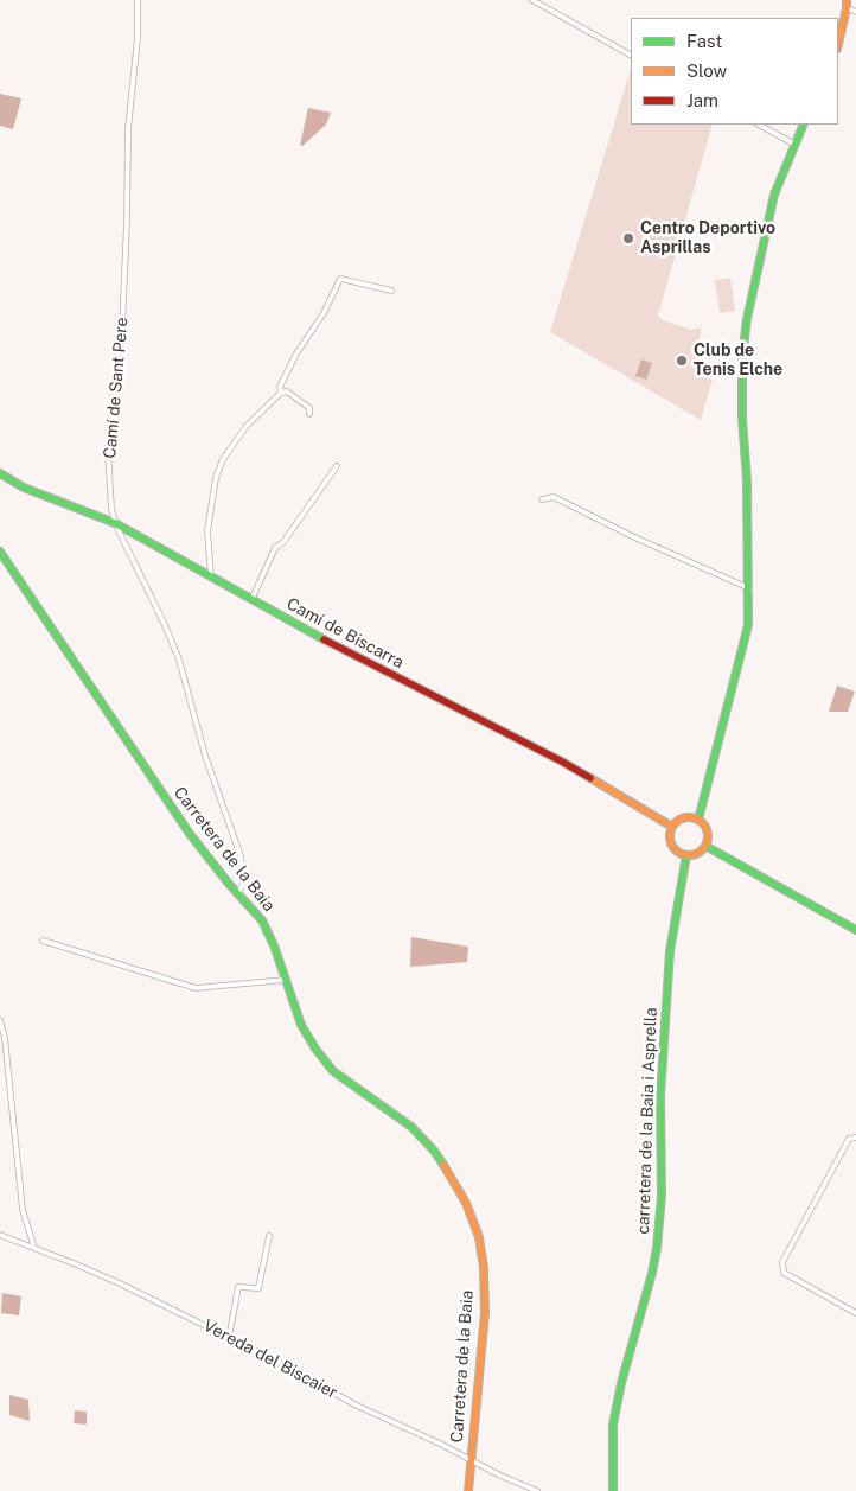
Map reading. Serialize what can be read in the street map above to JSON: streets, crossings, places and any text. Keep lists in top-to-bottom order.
{
  "streets": {
    "main road": ["Camí de Biscarra", "Carretera de la Baia", "carretera de la Baia i Asprella"],
    "street": ["Camí de Sant Pere", "Vereda del Biscaier"]
  },
  "crossings": [
    ["Camí de Sant Pere", "Camí de Biscarra"],
    ["Camí de Sant Pere", "Carretera de la Baia"],
    ["Camí de Biscarra", "carretera de la Baia i Asprella"],
    ["Carretera de la Baia", "Vereda del Biscaier"]
  ],
  "places": ["Centro Deportivo Asprillas", "Club de Tenis Elche"],
  "legend": ["Fast", "Slow", "Jam"]
}
